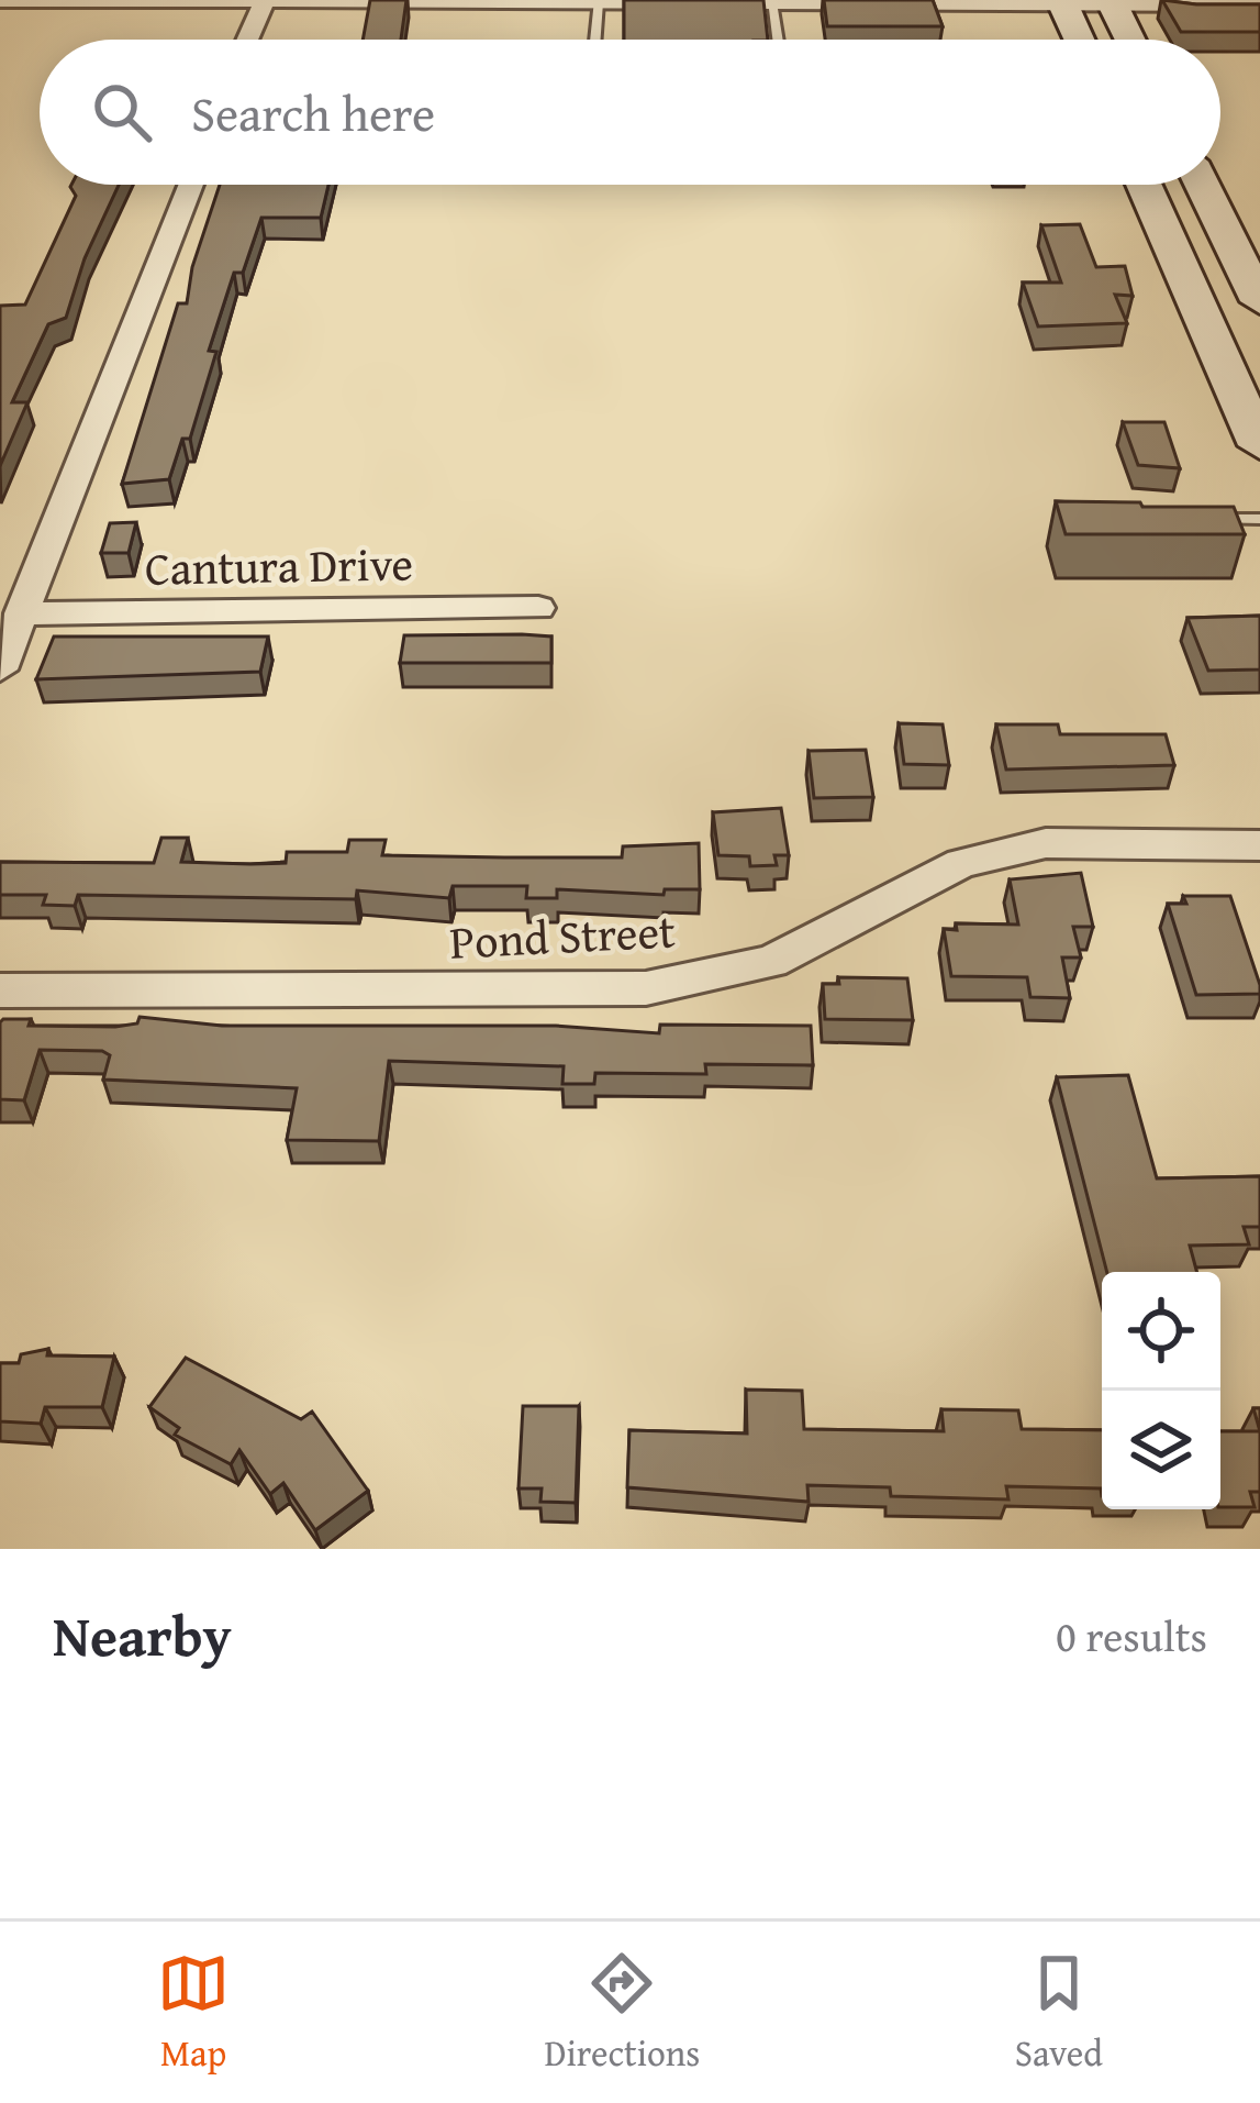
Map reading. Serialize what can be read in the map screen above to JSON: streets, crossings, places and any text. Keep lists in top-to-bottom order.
{
  "streets": {
    "street": ["Cantura Drive", "Pond Street"]
  },
  "page": {
    "search": "Search here",
    "heading": ["Nearby", "0 results"],
    "nav": ["Map", "Directions", "Saved"]
  }
}
